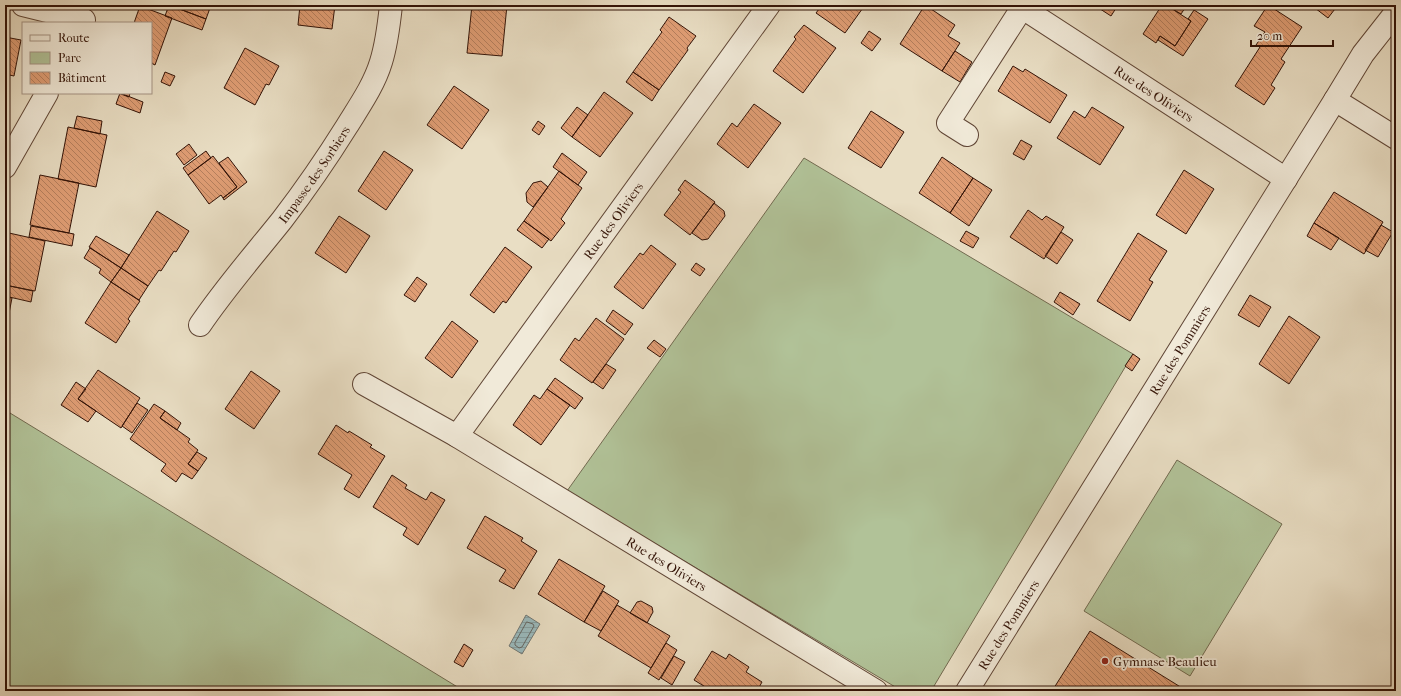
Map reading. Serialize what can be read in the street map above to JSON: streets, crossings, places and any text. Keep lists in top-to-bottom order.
{
  "streets": {
    "street": ["Rue des Oliviers", "Impasse des Sorbiers", "Rue des Pommiers"]
  },
  "crossings": [
    ["Rue des Oliviers", "Rue des Pommiers"]
  ],
  "places": ["Gymnase Beaulieu"],
  "legend": ["Route", "Parc", "Bâtiment"],
  "scale_bar": "20 m"
}
